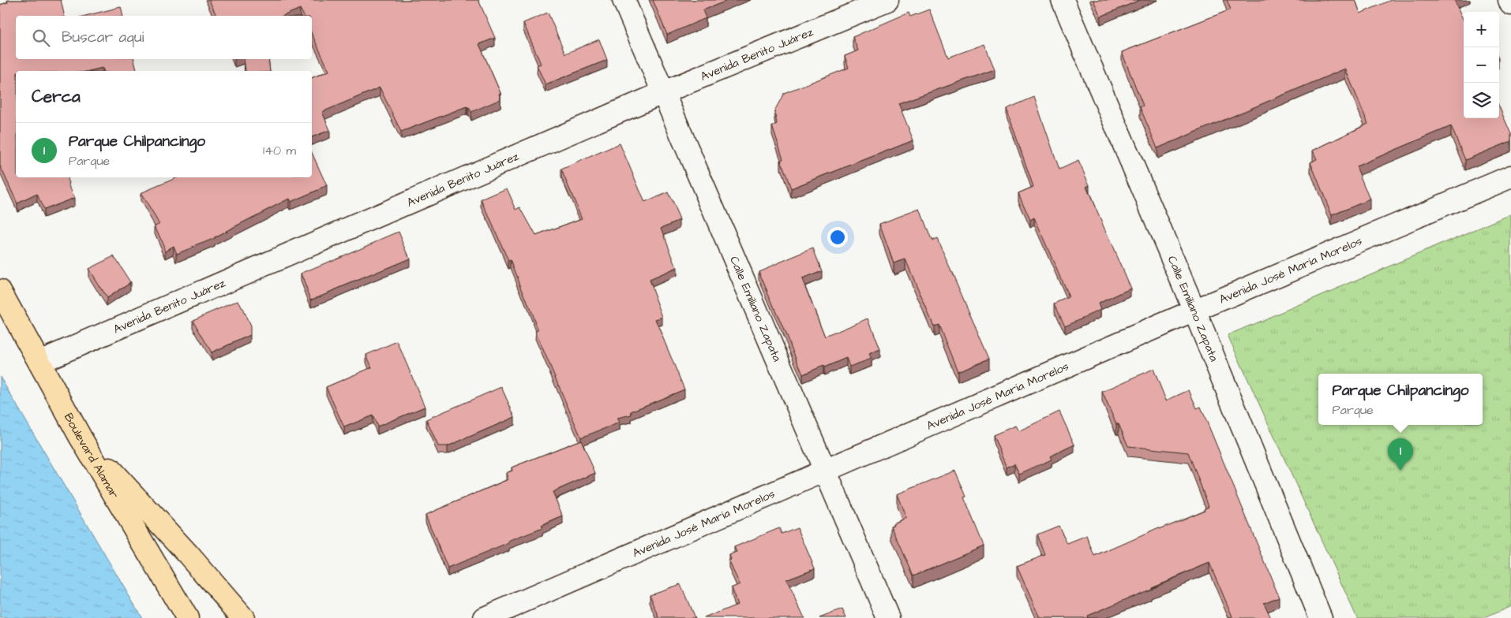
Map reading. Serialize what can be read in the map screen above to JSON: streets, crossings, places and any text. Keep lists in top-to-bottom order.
{
  "streets": {
    "highway": ["Boulevard Alamar"],
    "street": ["Avenida Benito Juárez", "Avenida José María Morelos", "Calle Emiliano Zapata"]
  },
  "crossings": [
    ["Avenida Benito Juárez", "Calle Emiliano Zapata"],
    ["Avenida Benito Juárez", "Boulevard Alamar"],
    ["Avenida José María Morelos", "Calle Emiliano Zapata"]
  ],
  "page": {
    "map_buttons": ["+", "−"],
    "search": "Buscar aquí",
    "heading": "Cerca",
    "list": [
      {
        "mark": "1",
        "name": "Parque Chilpancingo",
        "note": "Parque",
        "value": "140 m"
      }
    ],
    "popup": ["Parque Chilpancingo", "Parque"],
    "pins": "1"
  }
}
